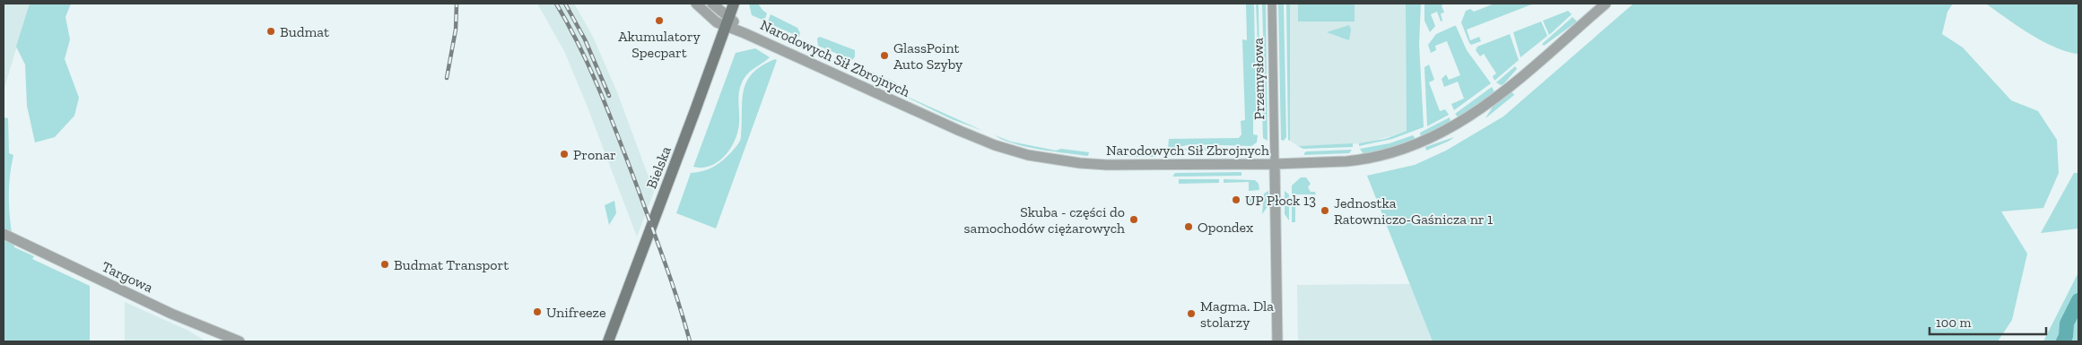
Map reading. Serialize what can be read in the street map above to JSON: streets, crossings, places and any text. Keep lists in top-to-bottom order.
{
  "streets": {
    "main road": ["Bielska"],
    "street": ["Narodowych Sił Zbrojnych", "Przemysłowa", "Targowa"]
  },
  "crossings": [
    ["Narodowych Sił Zbrojnych", "Przemysłowa"],
    ["Narodowych Sił Zbrojnych", "Bielska"]
  ],
  "places": [
    "Akumulatory Specpart",
    "Budmat",
    "GlassPoint Auto Szyby",
    "Pronar",
    "UP Płock 13",
    "Jednostka Ratowniczo-Gaśnicza nr 1",
    "Skuba - części do samochodów ciężarowych",
    "Opondex",
    "Budmat Transport",
    "Unifreeze",
    "Magma. Dla stolarzy"
  ],
  "scale_bar": "100 m"
}
